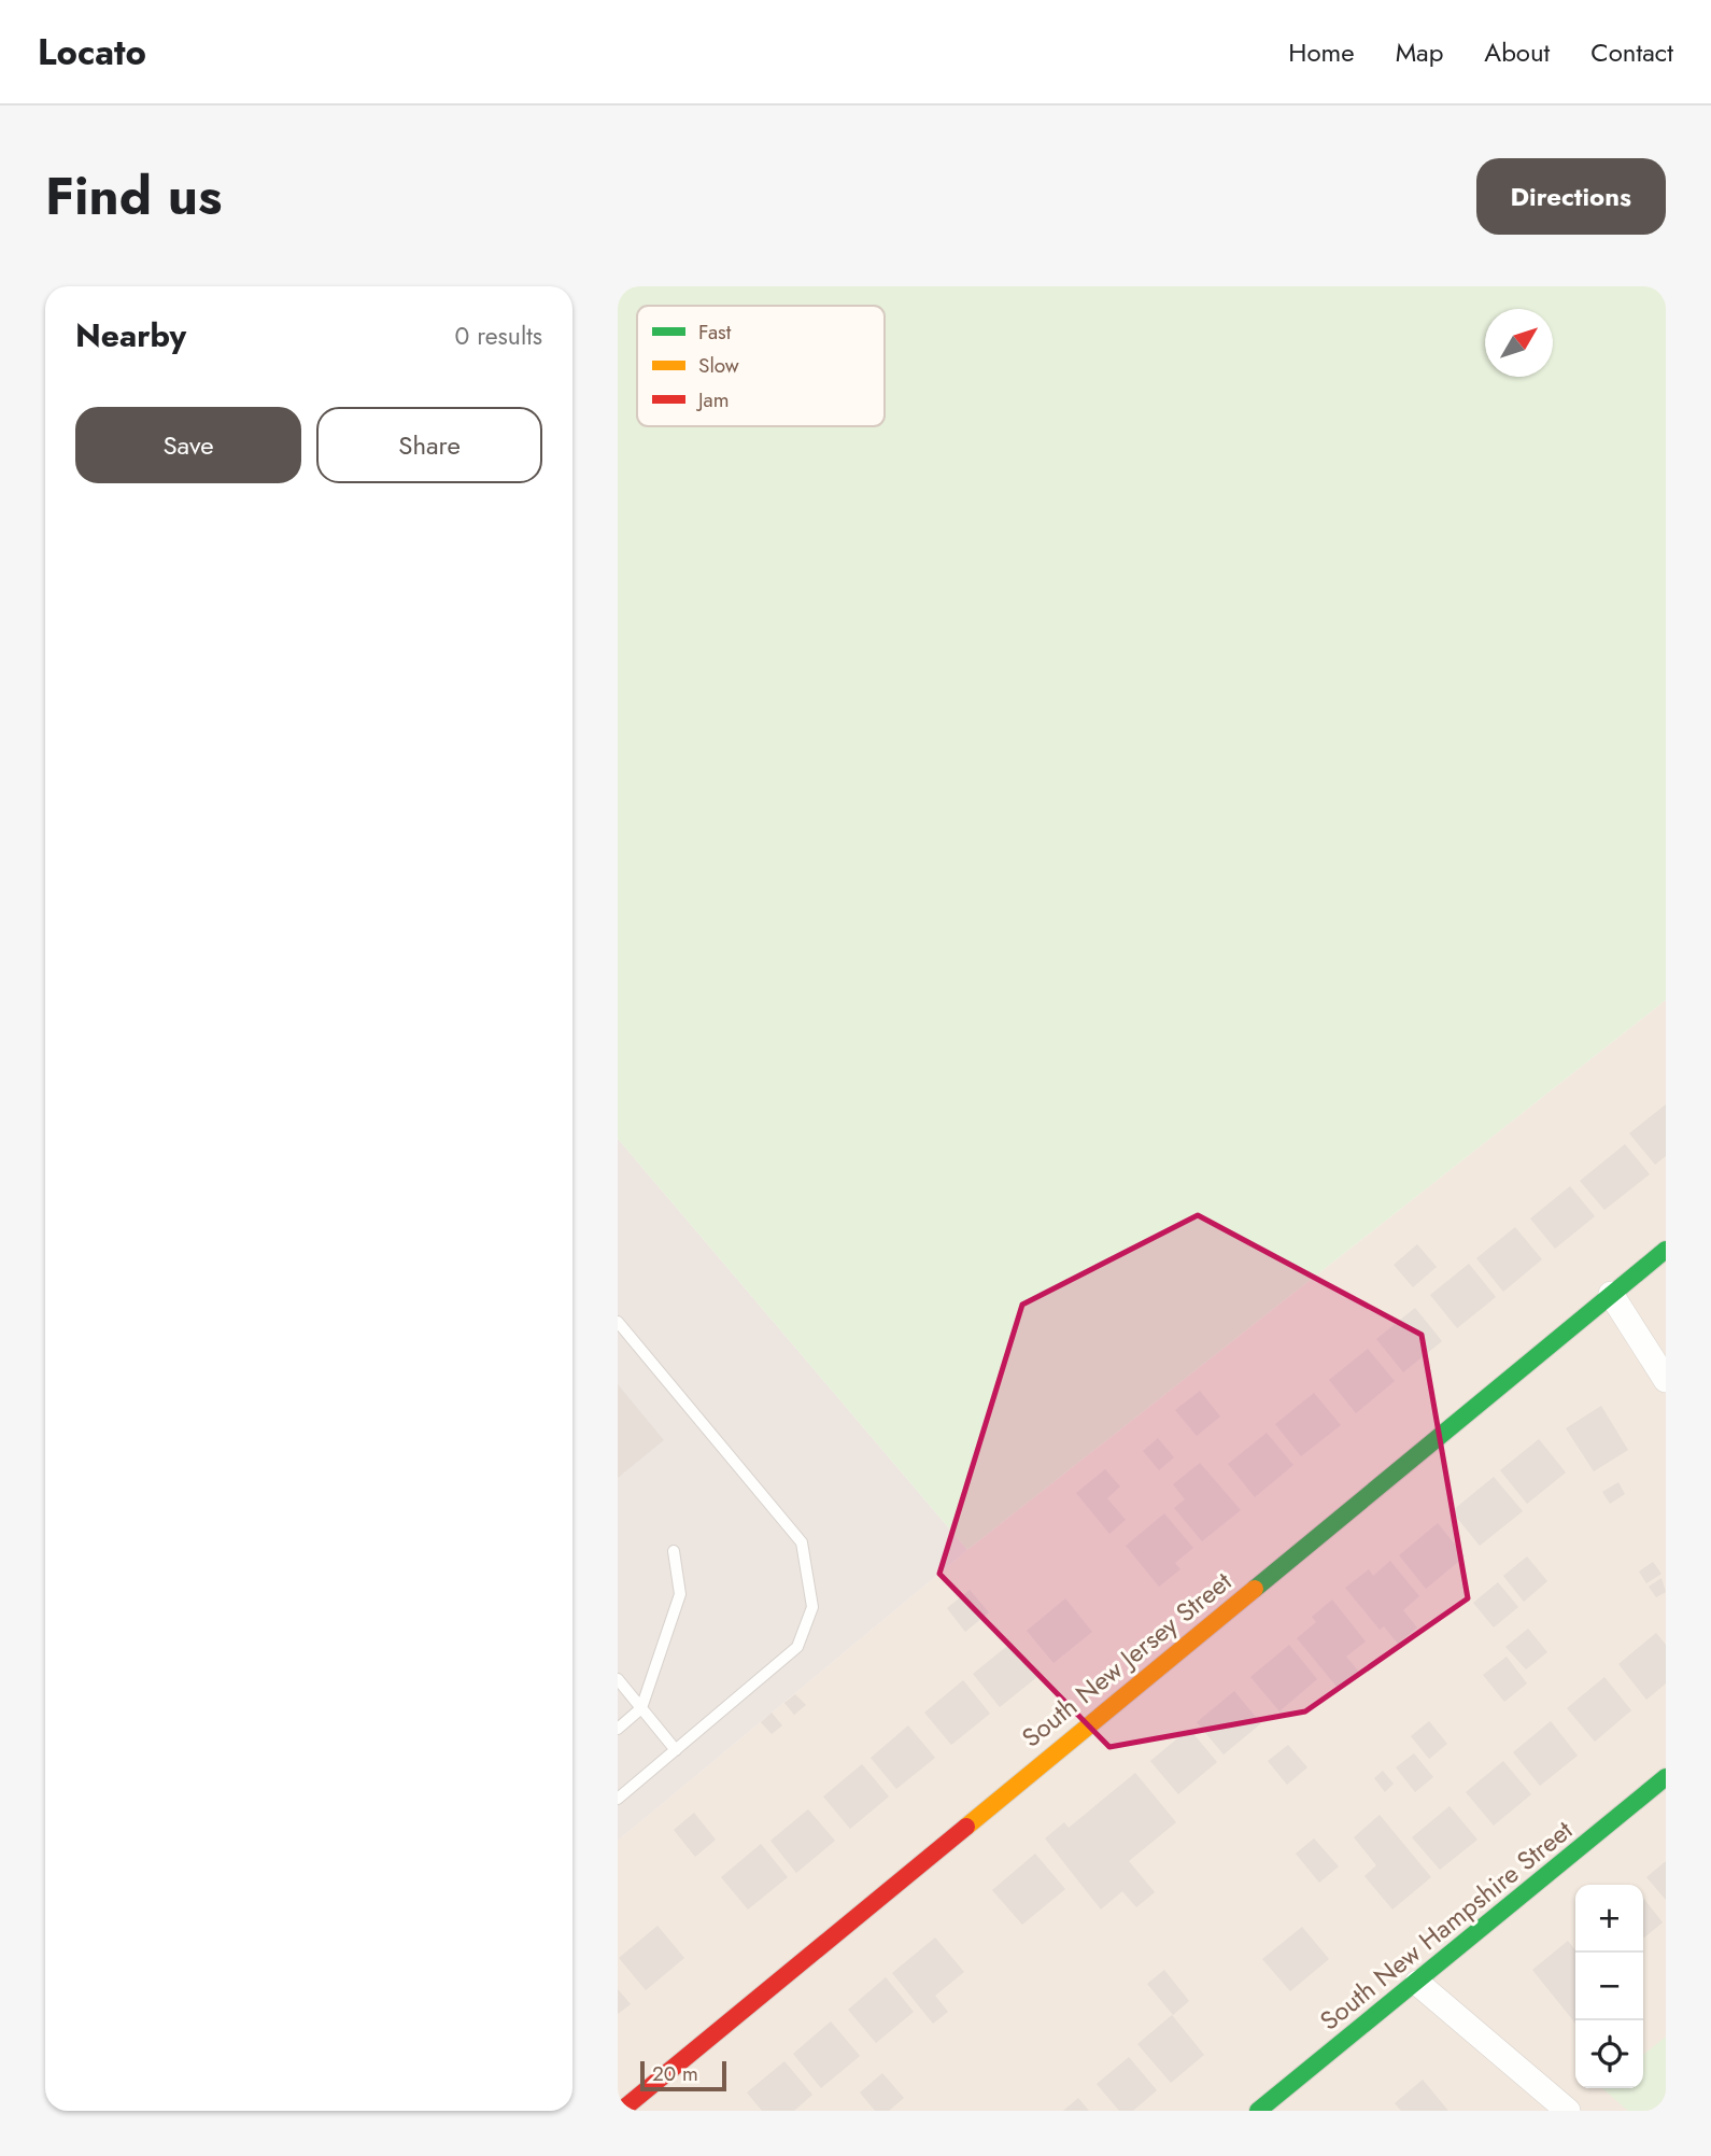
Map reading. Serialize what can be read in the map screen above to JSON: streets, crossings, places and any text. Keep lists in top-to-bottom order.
{
  "streets": {
    "street": ["South New Jersey Street", "South New Hampshire Street"]
  },
  "legend": ["Fast", "Slow", "Jam"],
  "scale_bar": "20 m",
  "north": "top right",
  "page": {
    "header": "Locato",
    "nav": [
      "Home",
      "Map",
      "About",
      "Contact"
    ],
    "title": "Find us",
    "buttons": [
      "Directions",
      ["Save", "Share"]
    ],
    "heading": ["Nearby", "0 results"],
    "map_buttons": ["+", "−"],
    "scale": "20 m"
  }
}
